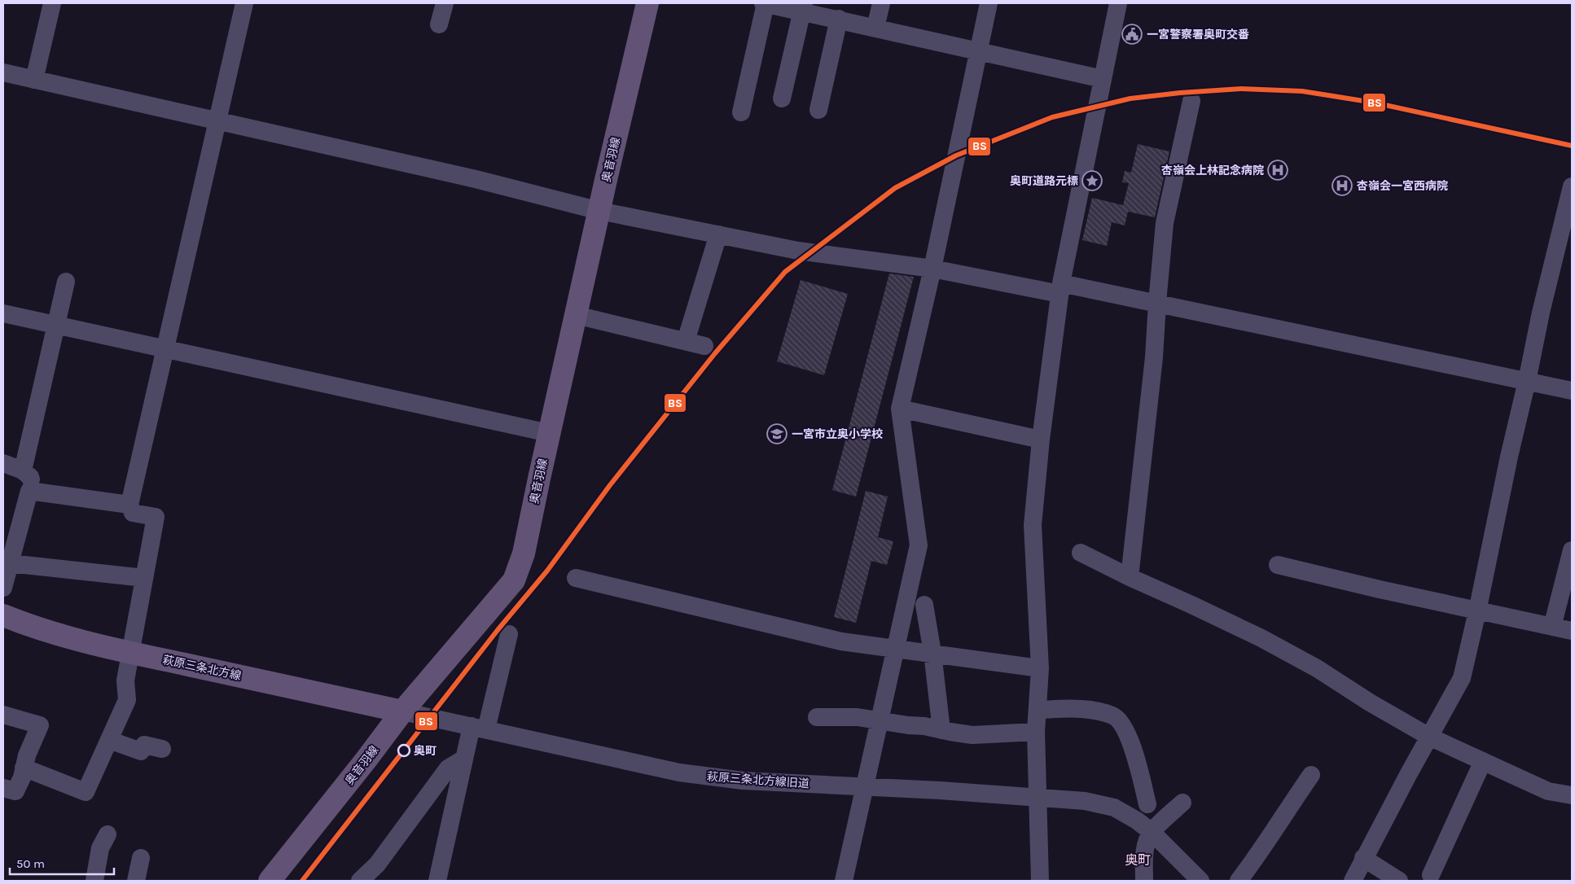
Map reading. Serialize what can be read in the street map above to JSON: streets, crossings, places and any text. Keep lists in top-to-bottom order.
{
  "streets": {
    "main road": ["奥音羽線", "萩原三条北方線"],
    "street": ["萩原三条北方線旧道"]
  },
  "crossings": [
    ["奥音羽線", "萩原三条北方線"],
    ["奥音羽線", "萩原三条北方線旧道"],
    ["萩原三条北方線", "萩原三条北方線旧道"]
  ],
  "districts": ["奥町"],
  "places": {
    "public building": ["一宮警察署奥町交番"],
    "hospital": ["杏嶺会上林記念病院", "杏嶺会一宮西病院"],
    "place": ["奥町道路元標"],
    "school or university": ["一宮市立奥小学校"],
    "other": ["奥町"]
  },
  "lines": ["transit line BS"],
  "scale_bar": "50 m"
}
